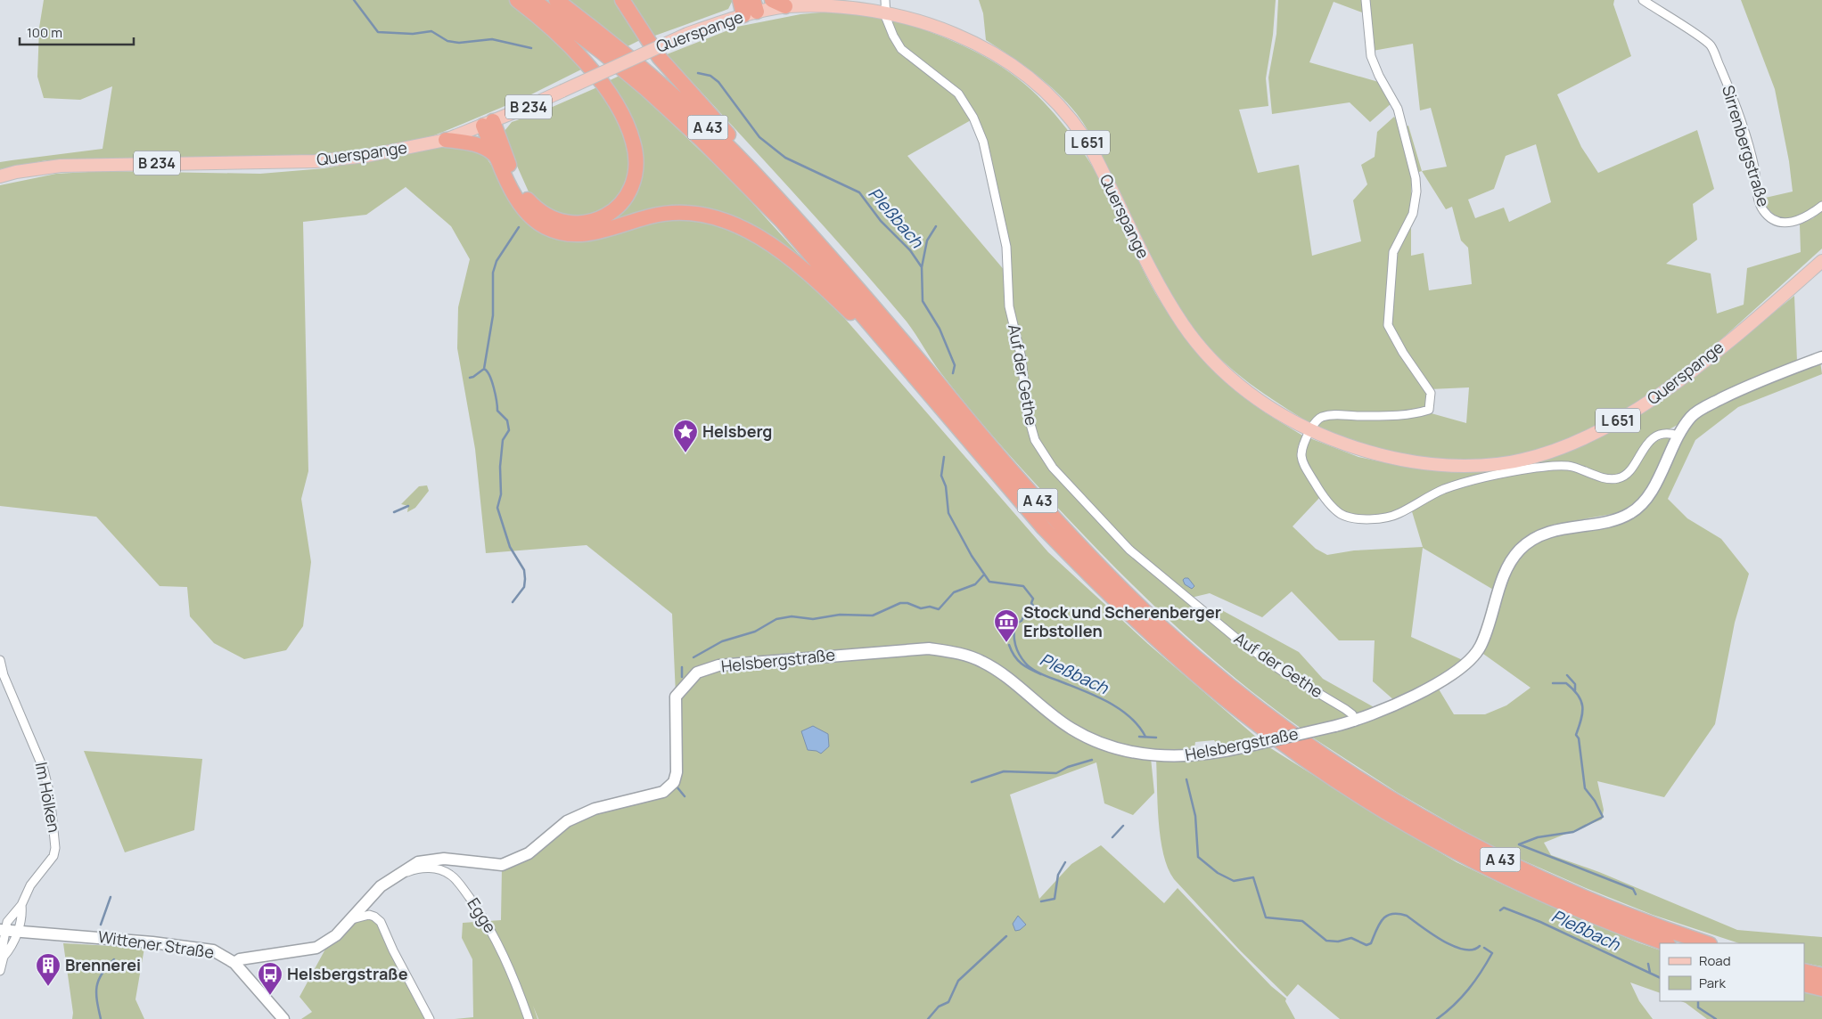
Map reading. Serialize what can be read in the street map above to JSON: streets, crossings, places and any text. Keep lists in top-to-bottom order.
{
  "streets": {
    "highway": ["A 43"],
    "main road": ["Querspange", "B 234", "L 651"],
    "street": [
      "Sirrenbergstraße",
      "Auf der Gethe",
      "Helsbergstraße",
      "Im Hölken",
      "Egge",
      "Wittener Straße"
    ]
  },
  "crossings": [
    ["Querspange", "Auf der Gethe"],
    ["Auf der Gethe", "Helsbergstraße"],
    ["Helsbergstraße", "Egge"],
    ["Helsbergstraße", "Wittener Straße"],
    ["Im Hölken", "Wittener Straße"]
  ],
  "water": ["Pleßbach"],
  "places": {
    "place": ["Helsberg"],
    "museum": ["Stock und Scherenberger Erbstollen"],
    "building": ["Brennerei"],
    "bus stop": ["Helsbergstraße"]
  },
  "legend": ["Road", "Park"],
  "scale_bar": "100 m"
}
